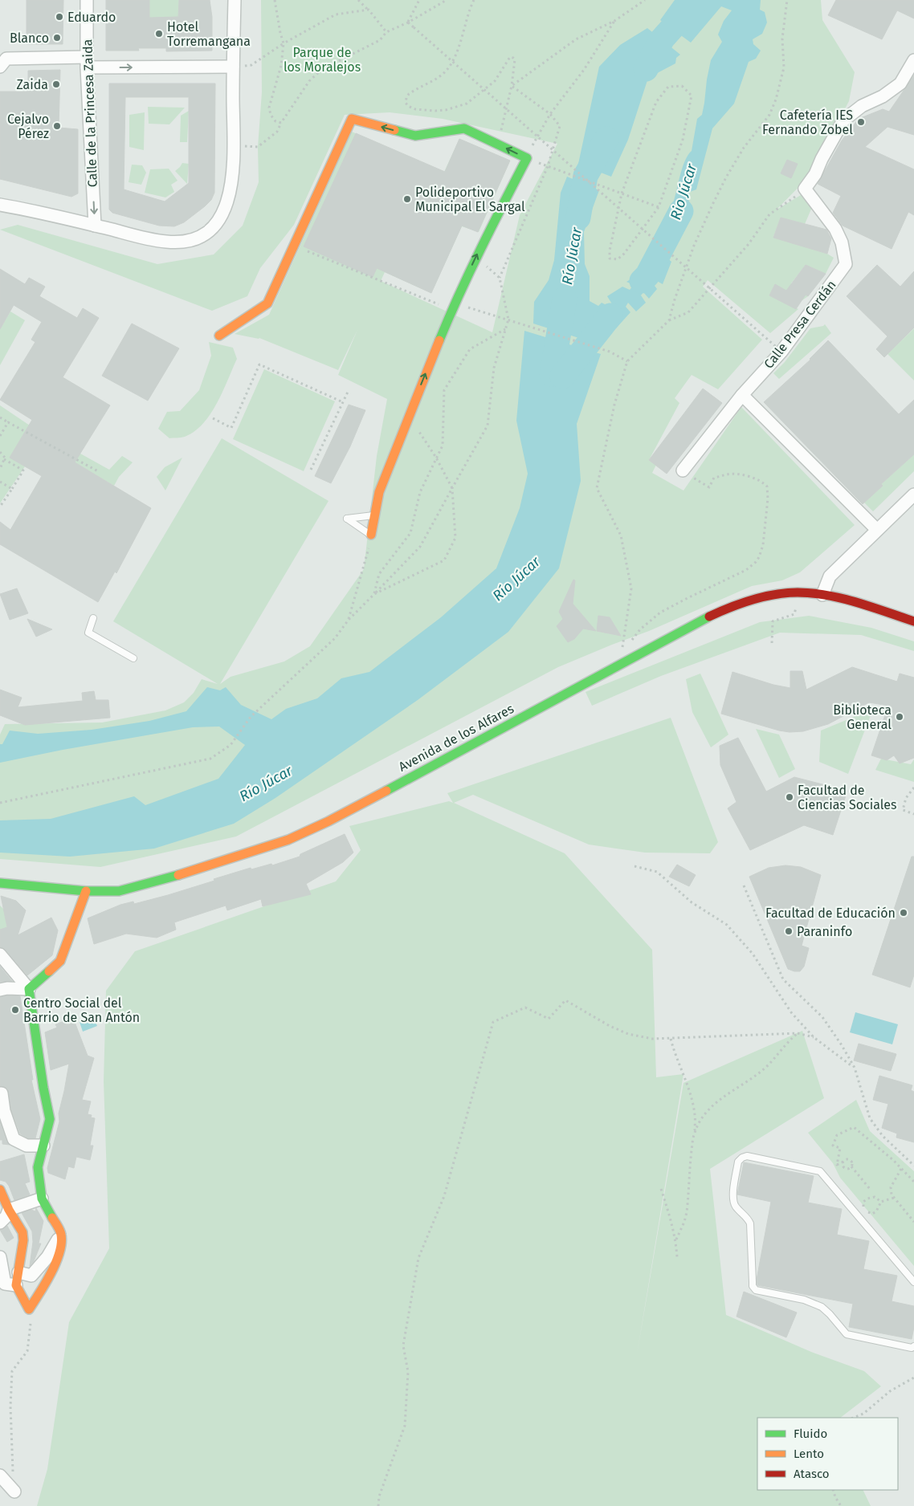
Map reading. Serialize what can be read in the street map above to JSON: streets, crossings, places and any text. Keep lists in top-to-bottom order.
{
  "streets": {
    "street": ["Calle de la Princesa Zaida", "Calle Presa Cerdán", "Avenida de los Alfares"]
  },
  "one_way": ["Calle de la Princesa Zaida"],
  "water": ["Rio Júcar", "Río Júcar"],
  "parks": ["Parque de los Moralejos"],
  "places": [
    "Eduardo",
    "Hotel Torremangana",
    "Blanco",
    "Zaida",
    "Cafetería IES Fernando Zobel",
    "Cejalvo Pérez",
    "Polideportivo Municipal El Sargal",
    "Biblioteca General",
    "Facultad de Ciencias Sociales",
    "Facultad de Educación",
    "Paraninfo",
    "Centro Social del Barrio de San Antón"
  ],
  "legend": ["Fluido", "Lento", "Atasco"]
}
